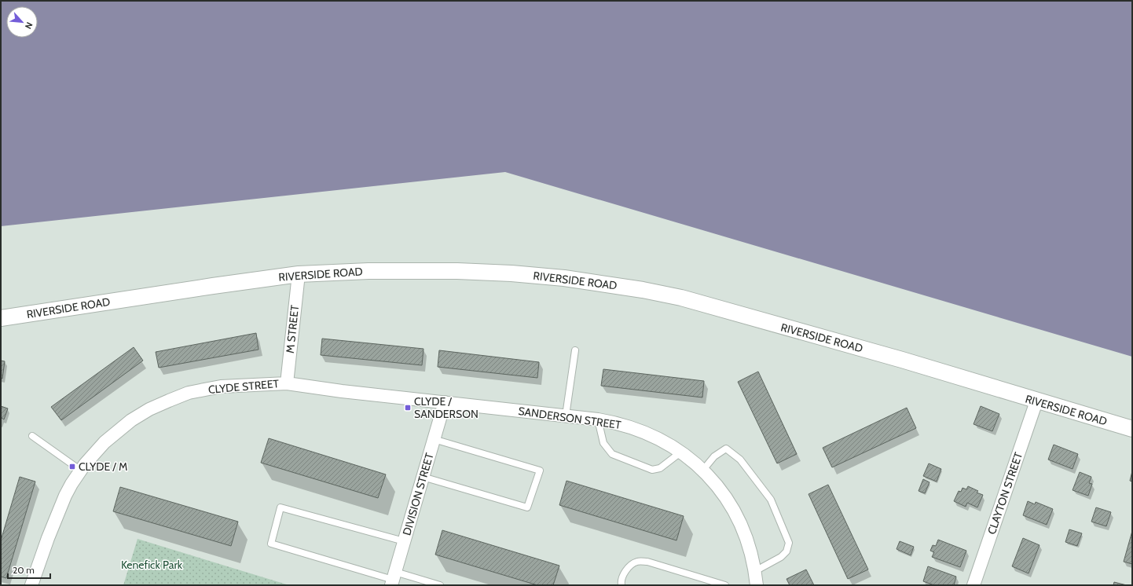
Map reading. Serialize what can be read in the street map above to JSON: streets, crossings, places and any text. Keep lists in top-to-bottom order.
{
  "streets": {
    "street": [
      "RIVERSIDE ROAD",
      "M STREET",
      "CLYDE STREET",
      "SANDERSON STREET",
      "CLAYTON STREET",
      "DIVISION STREET"
    ]
  },
  "crossings": [
    ["RIVERSIDE ROAD", "M STREET"],
    ["RIVERSIDE ROAD", "CLAYTON STREET"],
    ["M STREET", "CLYDE STREET"],
    ["CLYDE STREET", "SANDERSON STREET"],
    ["CLYDE STREET", "DIVISION STREET"],
    ["SANDERSON STREET", "DIVISION STREET"]
  ],
  "parks": ["Kenefick Park"],
  "places": {
    "transit": ["CLYDE / SANDERSON", "CLYDE / M"]
  },
  "scale_bar": "20 m",
  "north": "bottom right"
}
